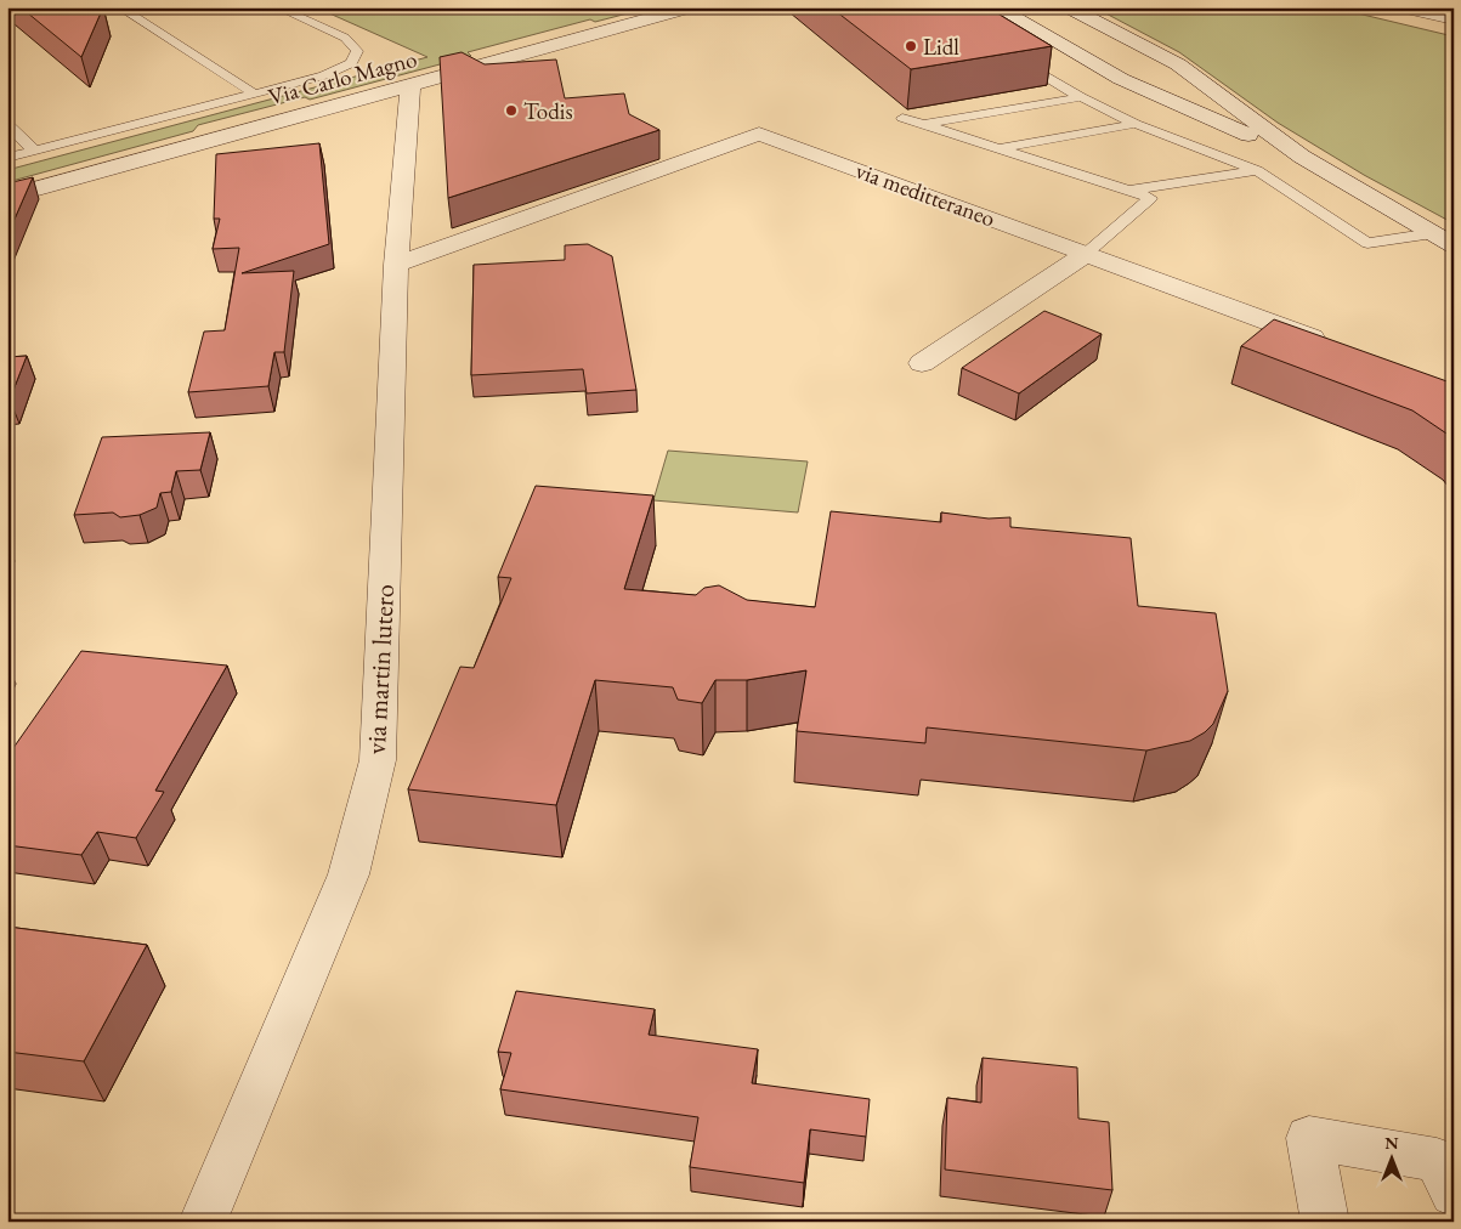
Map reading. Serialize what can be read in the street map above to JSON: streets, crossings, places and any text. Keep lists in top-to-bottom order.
{
  "streets": {
    "street": ["Via Carlo Magno", "via meditteraneo", "via martin lutero"]
  },
  "crossings": [
    ["Via Carlo Magno", "via martin lutero"],
    ["via meditteraneo", "via martin lutero"]
  ],
  "places": ["Lidl", "Todis"],
  "north": "top"
}
